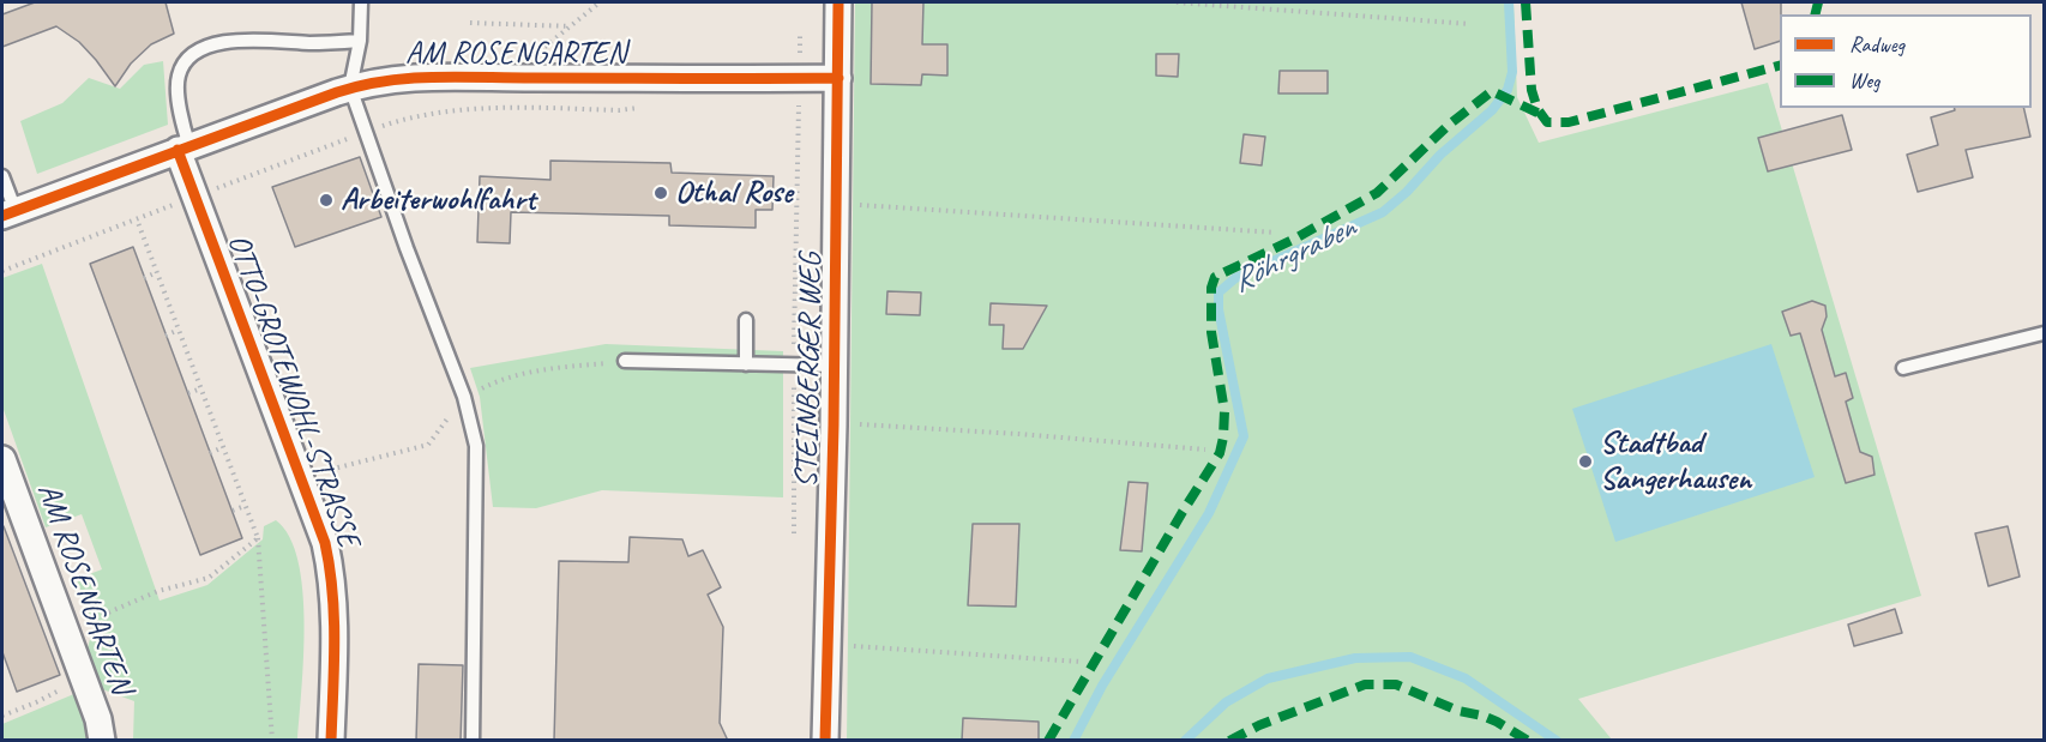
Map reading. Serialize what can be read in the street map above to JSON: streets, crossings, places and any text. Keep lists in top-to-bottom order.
{
  "streets": {
    "street": ["AM ROSENGARTEN", "STEINBERGER WEG", "OTTO-GROTEWOHL-STRASSE"]
  },
  "crossings": [
    ["AM ROSENGARTEN", "STEINBERGER WEG"],
    ["AM ROSENGARTEN", "OTTO-GROTEWOHL-STRASSE"]
  ],
  "water": ["Röhrgraben"],
  "places": ["Othal Rose", "Arbeiterwohlfahrt", "Stadtbad Sangerhausen"],
  "legend": ["Radweg", "Weg"]
}
